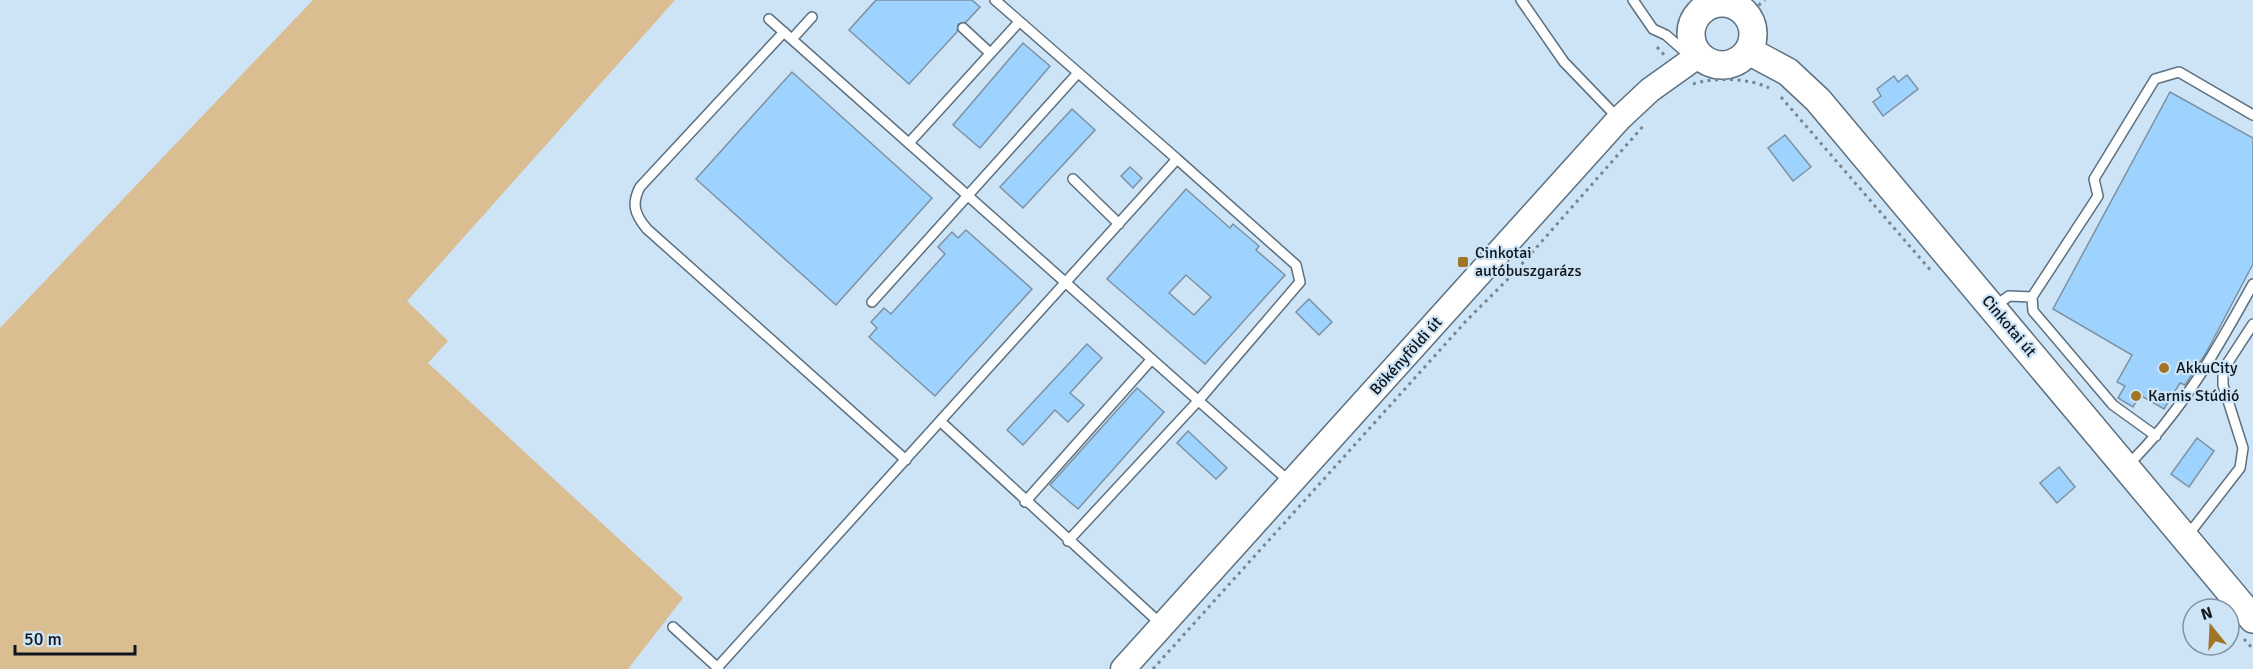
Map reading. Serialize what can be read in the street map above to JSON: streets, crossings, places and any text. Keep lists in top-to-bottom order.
{
  "streets": {
    "main road": ["Cinkotai út"],
    "street": ["Bökényföldi út"]
  },
  "crossings": [
    ["Cinkotai út", "Bökényföldi út"]
  ],
  "places": {
    "transit": ["Cinkotai autóbuszgarázs"],
    "other": ["AkkuCity", "Karnis Stúdió"]
  },
  "scale_bar": "50 m",
  "north": "top"
}
